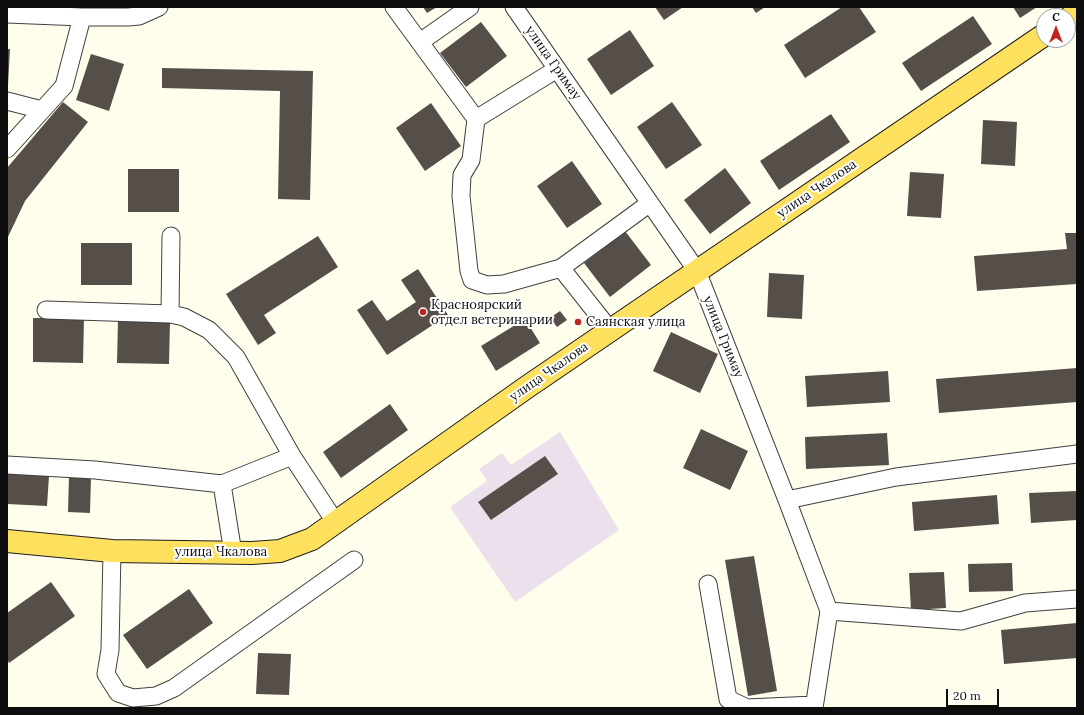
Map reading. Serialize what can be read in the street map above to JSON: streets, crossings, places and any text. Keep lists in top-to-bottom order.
{
  "streets": {
    "main road": ["улица Чкалова"],
    "street": ["улица Гримау"]
  },
  "crossings": [
    ["улица Гримау", "улица Чкалова"]
  ],
  "places": ["Красноярский отдел ветеринарии", "Саянская улица"],
  "scale_bar": "20 m",
  "north": "top"
}
